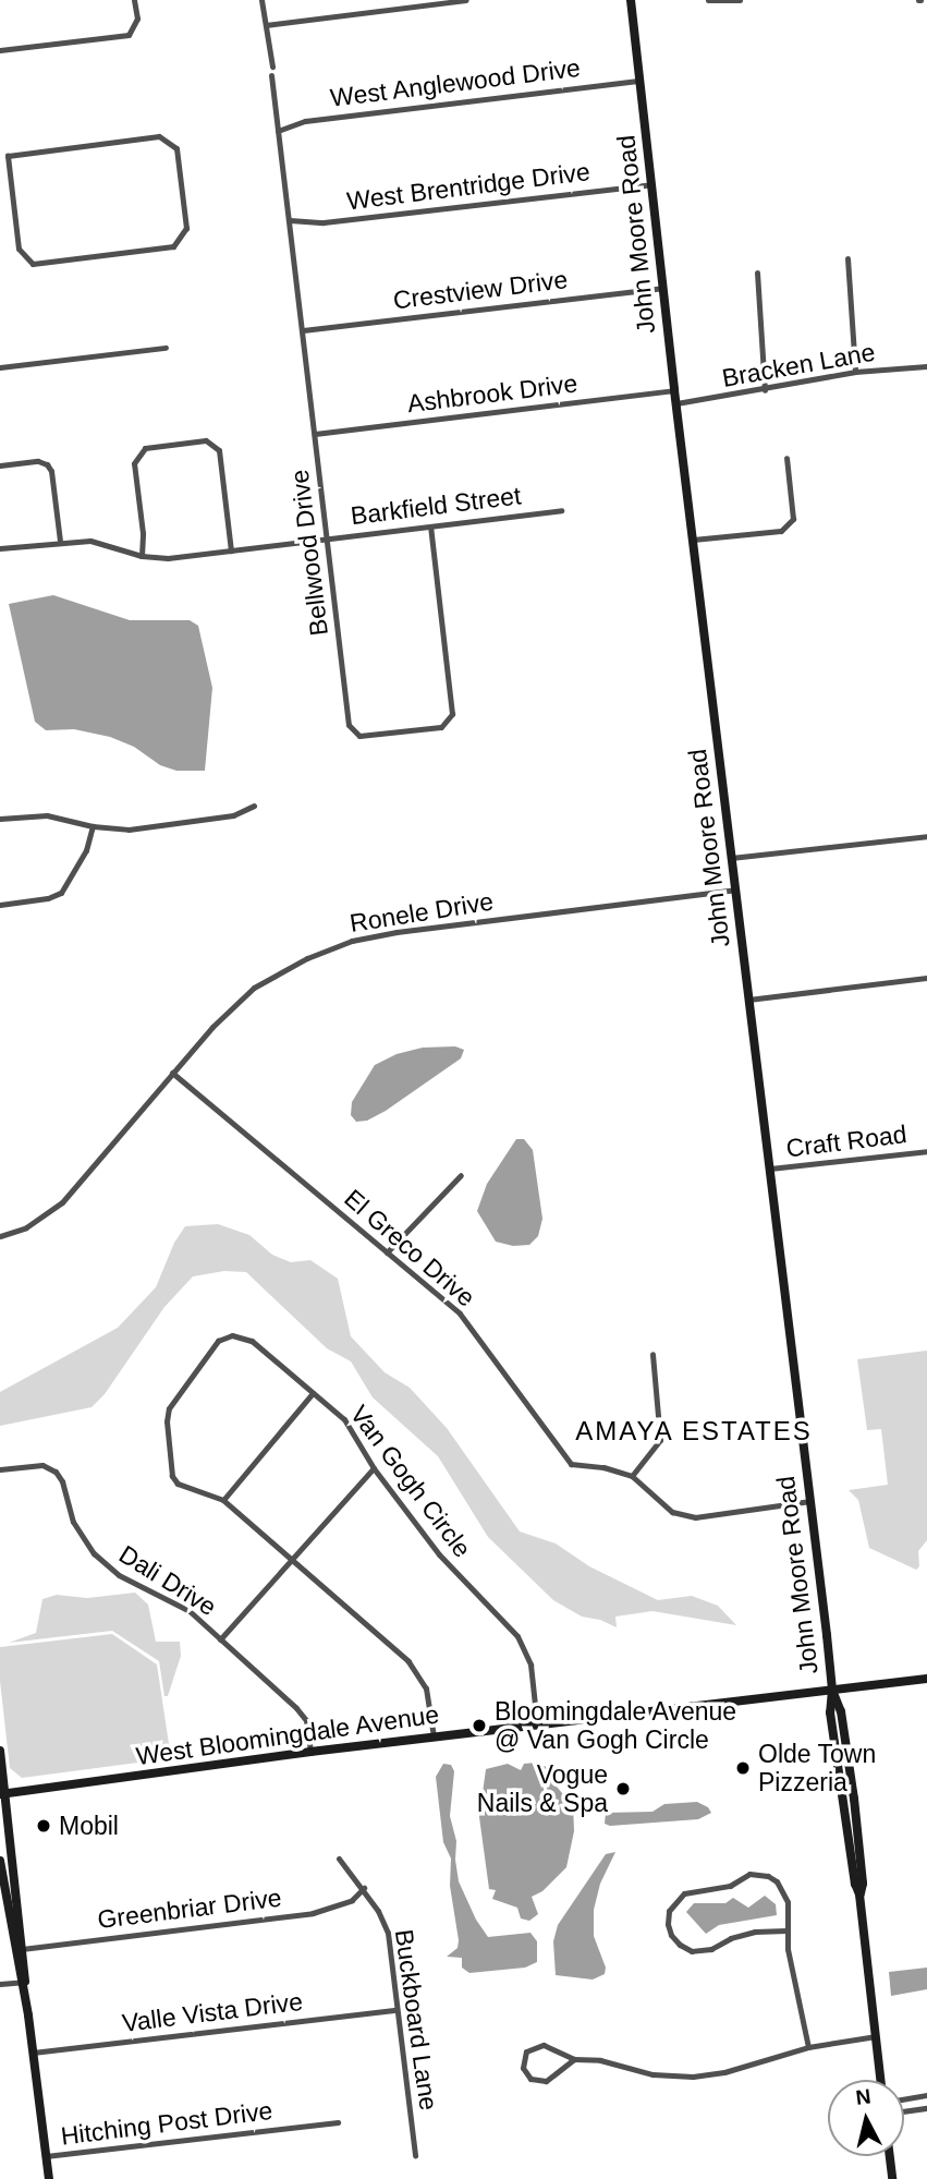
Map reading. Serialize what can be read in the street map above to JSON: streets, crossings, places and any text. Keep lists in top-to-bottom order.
{
  "streets": {
    "street": [
      "West Anglewood Drive",
      "West Brentridge Drive",
      "John Moore Road",
      "Crestview Drive",
      "Bracken Lane",
      "Ashbrook Drive",
      "Barkfield Street",
      "Bellwood Drive",
      "Ronele Drive",
      "Craft Road",
      "El Greco Drive",
      "Van Gogh Circle",
      "Dali Drive",
      "West Bloomingdale Avenue",
      "Greenbriar Drive",
      "Valle Vista Drive",
      "Buckboard Lane",
      "Hitching Post Drive"
    ]
  },
  "crossings": [
    ["West Anglewood Drive", "John Moore Road"],
    ["West Anglewood Drive", "Bellwood Drive"],
    ["West Brentridge Drive", "John Moore Road"],
    ["West Brentridge Drive", "Bellwood Drive"],
    ["John Moore Road", "Crestview Drive"],
    ["John Moore Road", "Bracken Lane"],
    ["John Moore Road", "Ashbrook Drive"],
    ["John Moore Road", "Ronele Drive"],
    ["John Moore Road", "Craft Road"],
    ["John Moore Road", "El Greco Drive"],
    ["John Moore Road", "West Bloomingdale Avenue"],
    ["Crestview Drive", "Bellwood Drive"],
    ["Ashbrook Drive", "Bellwood Drive"],
    ["Barkfield Street", "Bellwood Drive"],
    ["Ronele Drive", "El Greco Drive"],
    ["Van Gogh Circle", "West Bloomingdale Avenue"],
    ["Dali Drive", "West Bloomingdale Avenue"],
    ["Greenbriar Drive", "Buckboard Lane"],
    ["Valle Vista Drive", "Buckboard Lane"]
  ],
  "districts": ["AMAYA ESTATES"],
  "places": [
    "Bloomingdale Avenue @ Van Gogh Circle",
    "Olde Town Pizzeria",
    "Vogue Nails & Spa",
    "Mobil"
  ],
  "north": "top"
}
